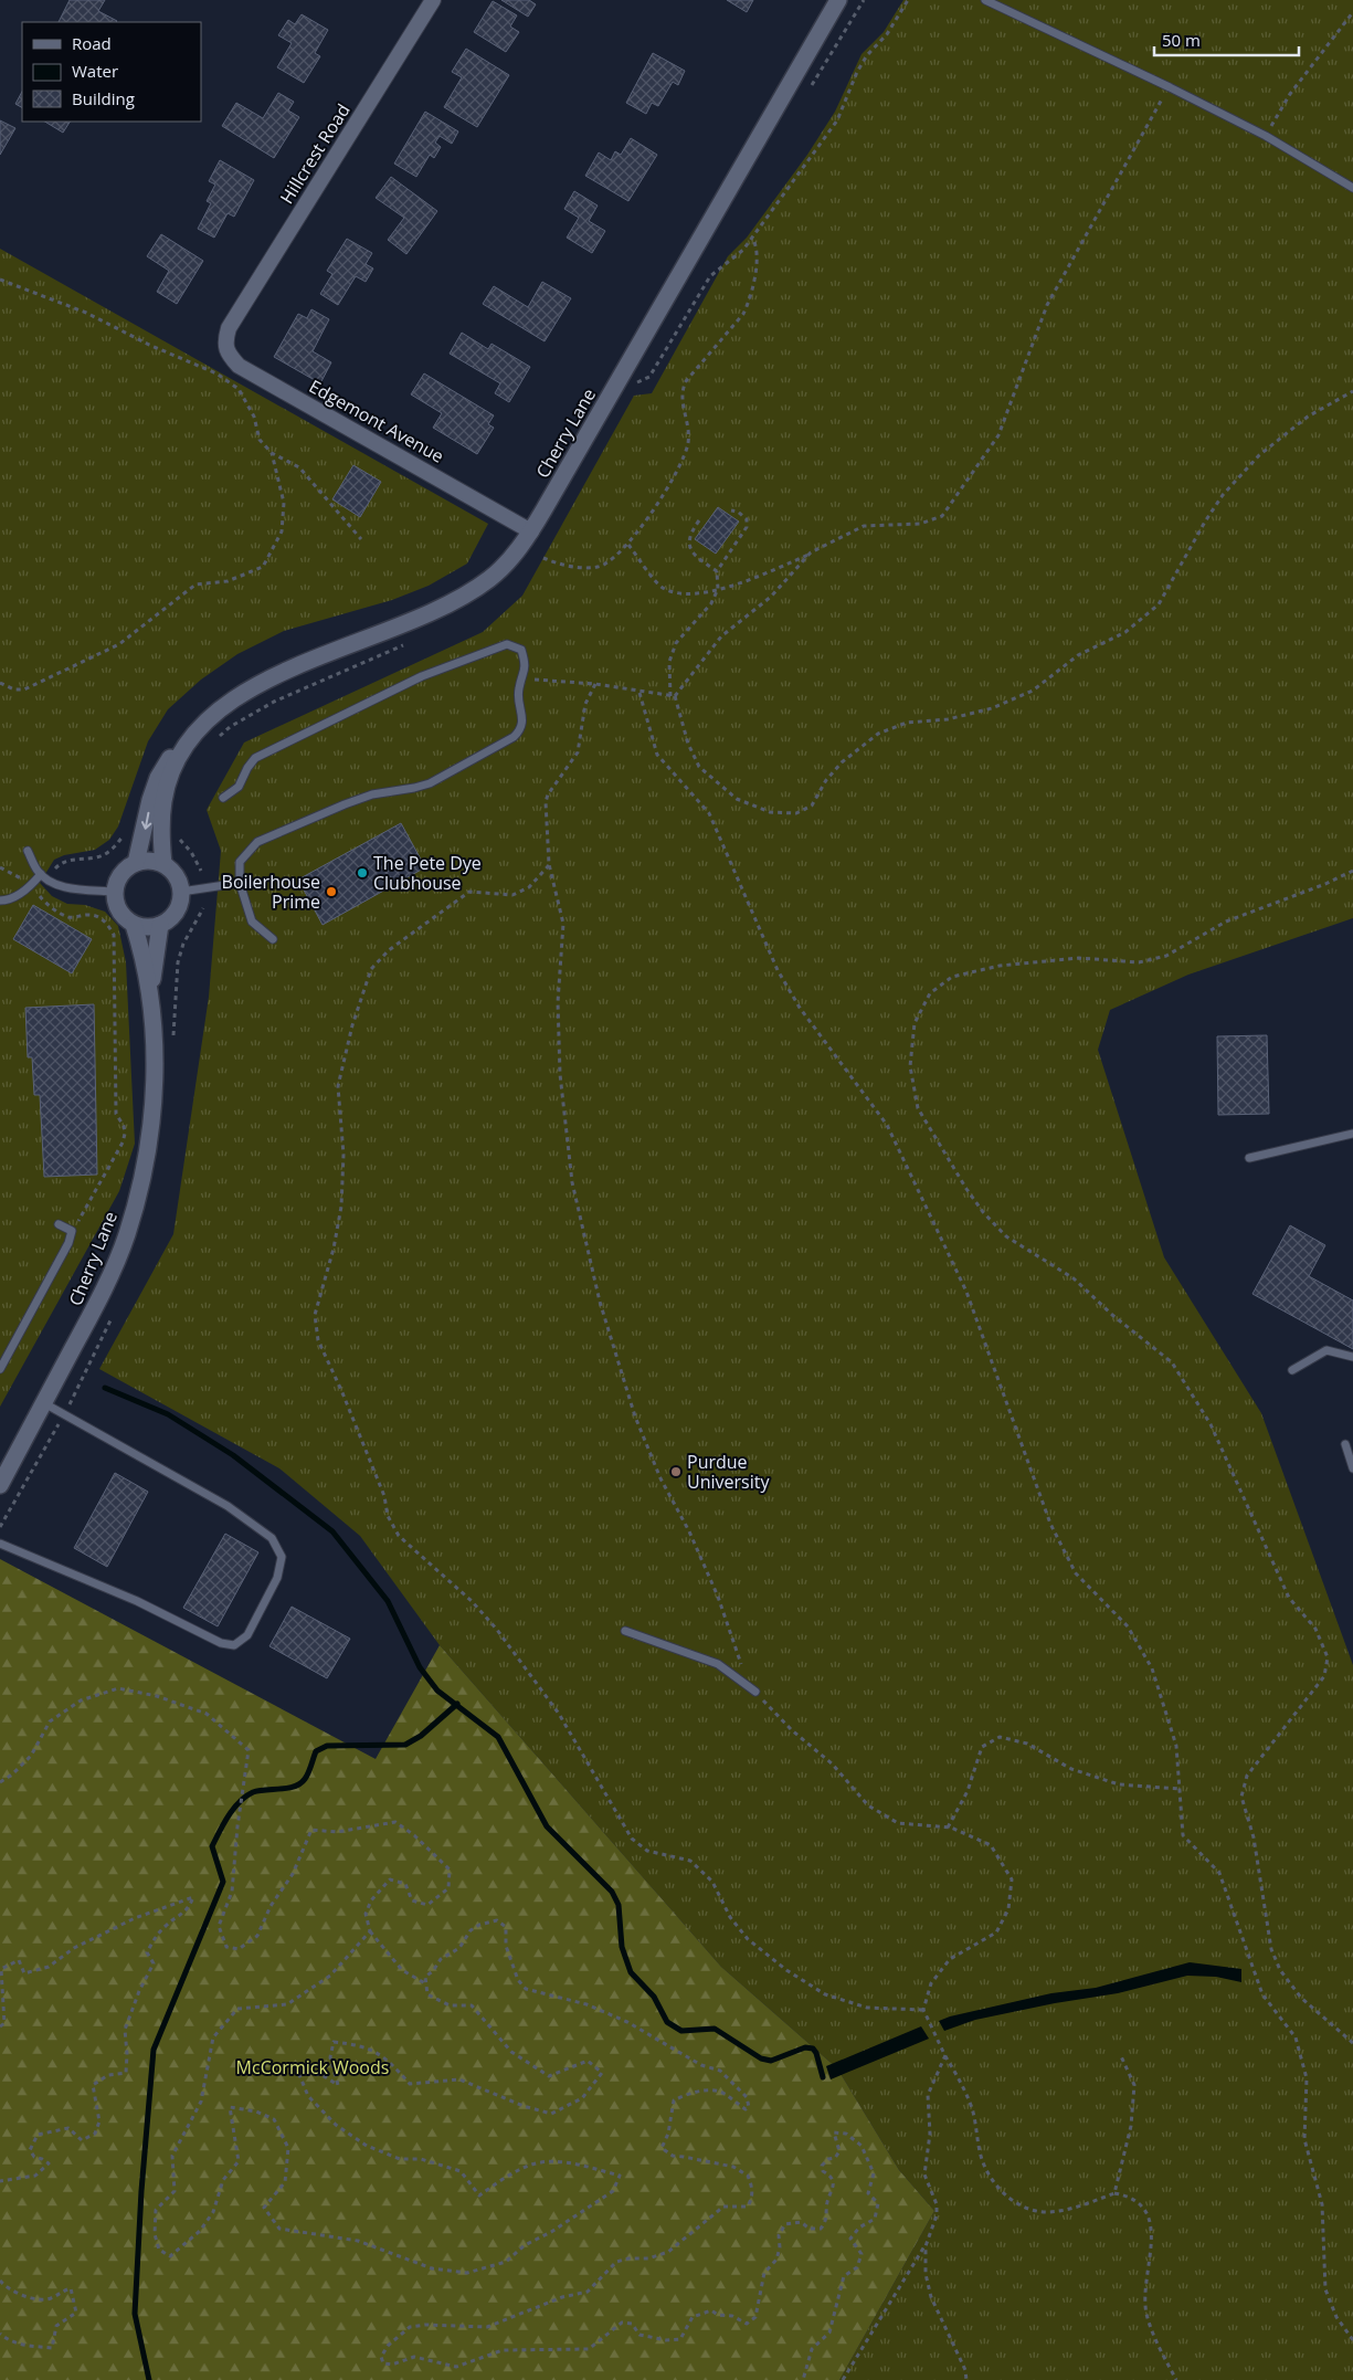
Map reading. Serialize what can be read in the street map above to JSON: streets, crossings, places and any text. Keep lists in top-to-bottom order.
{
  "streets": {
    "street": ["Hillcrest Road", "Edgemont Avenue", "Cherry Lane"]
  },
  "crossings": [
    ["Hillcrest Road", "Edgemont Avenue"],
    ["Edgemont Avenue", "Cherry Lane"]
  ],
  "parks": ["McCormick Woods"],
  "places": ["The Pete Dye Clubhouse", "Boilerhouse Prime", "Purdue University"],
  "legend": ["Road", "Water", "Building"],
  "scale_bar": "50 m"
}
